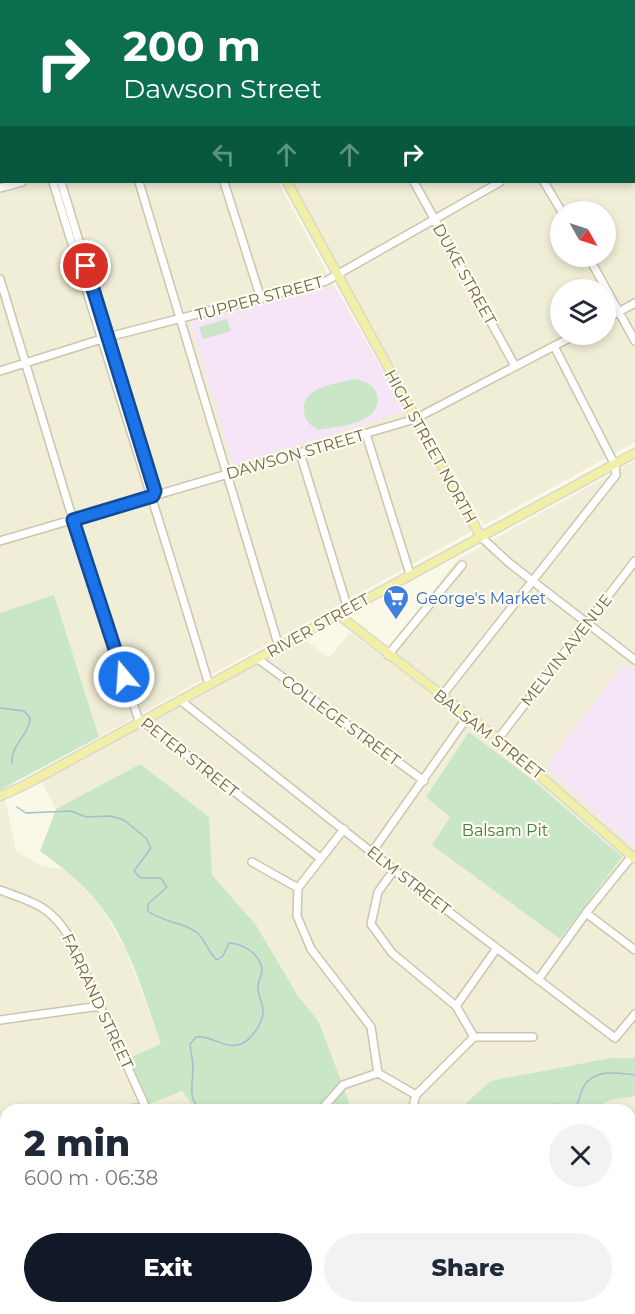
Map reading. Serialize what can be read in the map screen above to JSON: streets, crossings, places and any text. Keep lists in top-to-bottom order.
{
  "streets": {
    "main road": ["HIGH STREET NORTH", "RIVER STREET", "BALSAM STREET"],
    "street": [
      "DUKE STREET",
      "TUPPER STREET",
      "DAWSON STREET",
      "MELVIN AVENUE",
      "COLLEGE STREET",
      "PETER STREET",
      "ELM STREET",
      "FARRAND STREET"
    ]
  },
  "crossings": [
    ["DUKE STREET", "TUPPER STREET"],
    ["DUKE STREET", "DAWSON STREET"],
    ["TUPPER STREET", "HIGH STREET NORTH"],
    ["TUPPER STREET", "PETER STREET"],
    ["HIGH STREET NORTH", "DAWSON STREET"],
    ["HIGH STREET NORTH", "RIVER STREET"],
    ["HIGH STREET NORTH", "MELVIN AVENUE"],
    ["DAWSON STREET", "PETER STREET"],
    ["RIVER STREET", "COLLEGE STREET"],
    ["RIVER STREET", "BALSAM STREET"],
    ["RIVER STREET", "PETER STREET"],
    ["RIVER STREET", "ELM STREET"],
    ["MELVIN AVENUE", "BALSAM STREET"]
  ],
  "parks": ["Balsam Pit"],
  "places": {
    "supermarket": ["George's Market"]
  },
  "north": "bottom right",
  "page": {
    "turn": ["200 m", "Dawson Street"],
    "heading": ["2 min", "600 m · 06:38"],
    "buttons": ["Exit", "Share"]
  }
}
